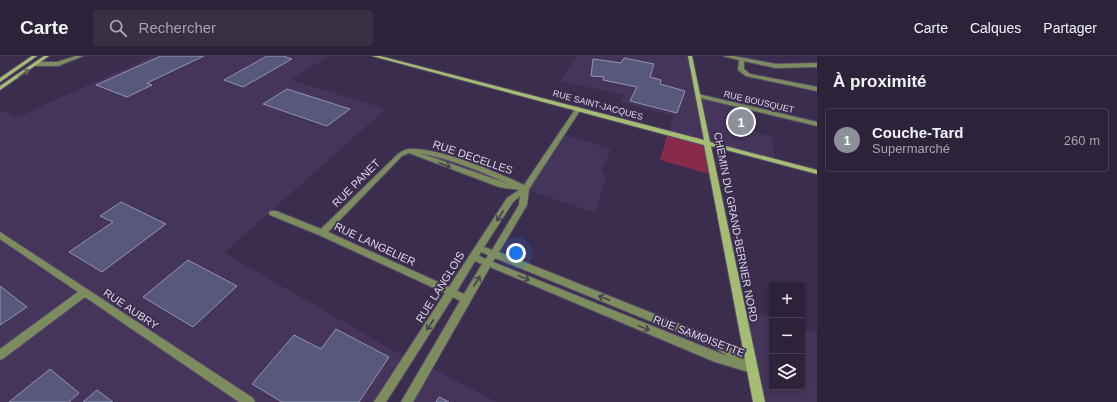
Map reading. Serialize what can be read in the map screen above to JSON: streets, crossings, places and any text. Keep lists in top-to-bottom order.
{
  "streets": {
    "street": [
      "RUE BOUSQUET",
      "RUE SAINT-JACQUES",
      "RUE DECELLES",
      "RUE PANET",
      "CHEMIN DU GRAND-BERNIER NORD",
      "RUE LANGELIER",
      "RUE LANGLOIS",
      "RUE AUBRY",
      "RUE SAMOISETTE"
    ]
  },
  "crossings": [
    ["RUE BOUSQUET", "CHEMIN DU GRAND-BERNIER NORD"],
    ["RUE SAINT-JACQUES", "CHEMIN DU GRAND-BERNIER NORD"],
    ["RUE SAINT-JACQUES", "RUE LANGLOIS"],
    ["RUE DECELLES", "RUE PANET"],
    ["RUE DECELLES", "RUE LANGLOIS"],
    ["RUE PANET", "RUE LANGELIER"],
    ["CHEMIN DU GRAND-BERNIER NORD", "RUE SAMOISETTE"],
    ["RUE LANGELIER", "RUE LANGLOIS"],
    ["RUE LANGLOIS", "RUE SAMOISETTE"]
  ],
  "page": {
    "header": "Carte",
    "search": "Rechercher",
    "nav": ["Carte", "Calques", "Partager"],
    "heading": "À proximité",
    "pins": "1",
    "list": [
      {
        "mark": "1",
        "name": "Couche-Tard",
        "note": "Supermarché",
        "value": "260 m"
      }
    ],
    "map_buttons": ["+", "−"]
  }
}
